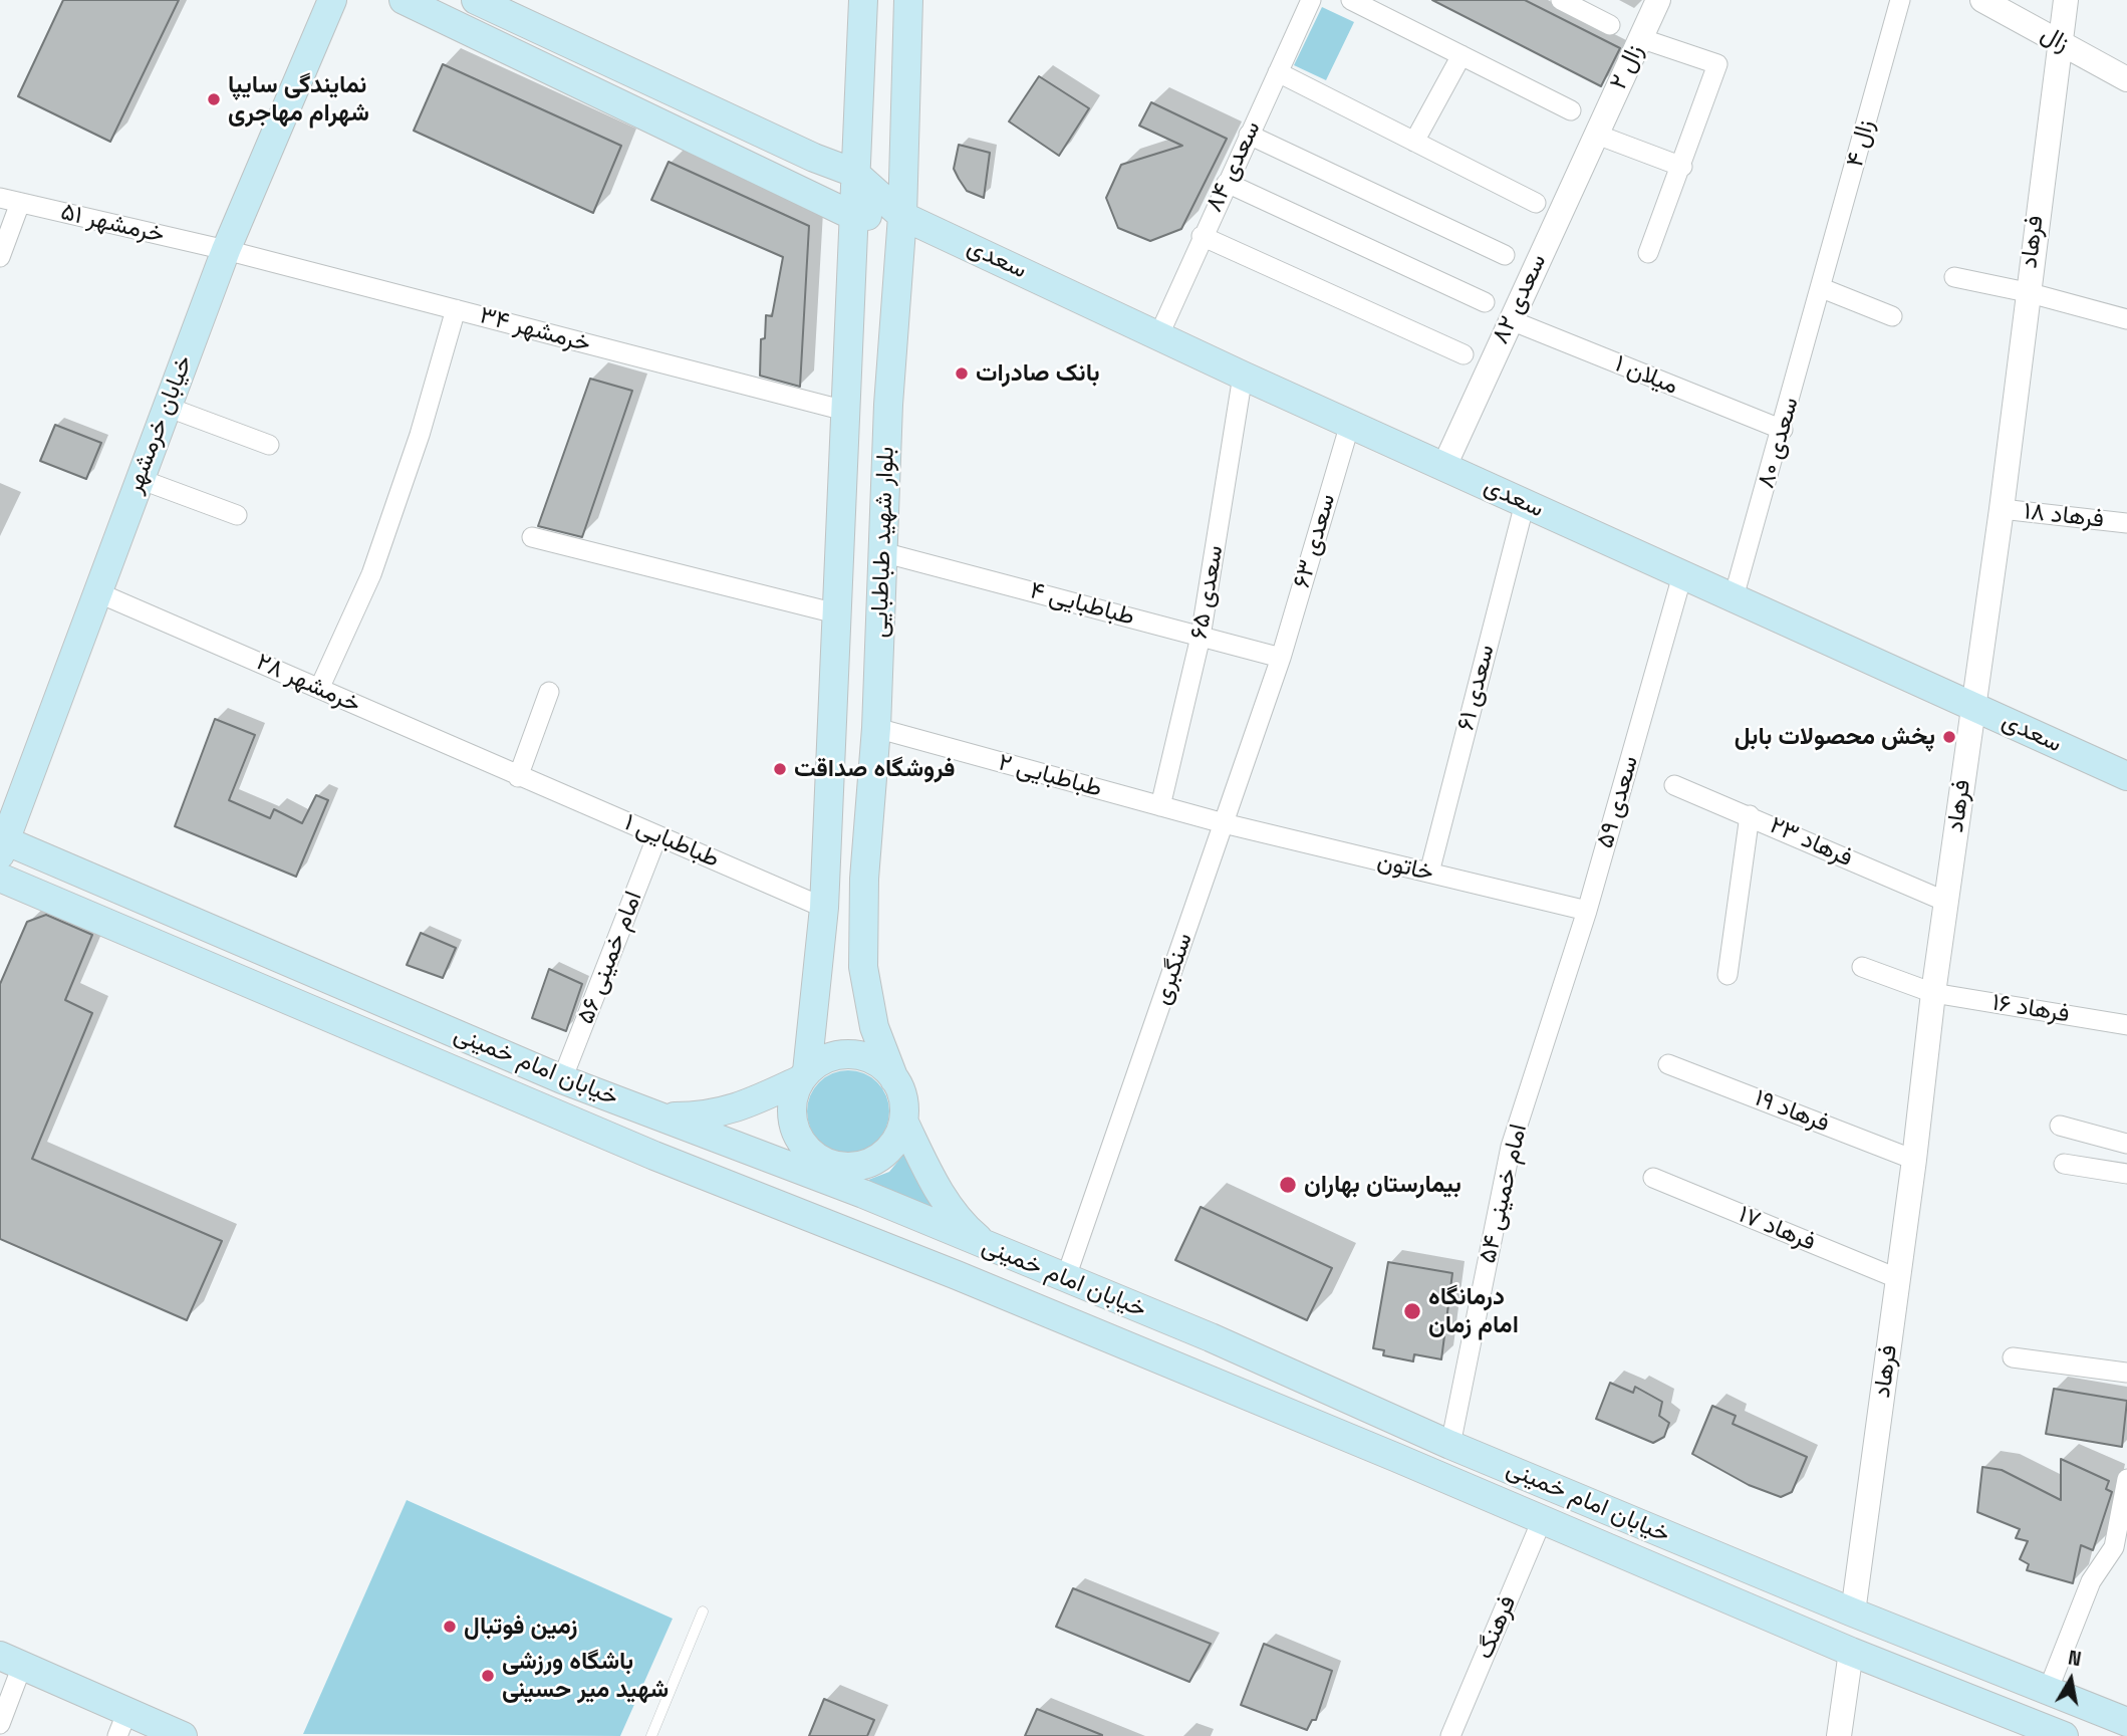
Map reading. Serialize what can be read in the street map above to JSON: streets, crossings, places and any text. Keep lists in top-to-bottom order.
{
  "streets": {
    "main road": [
      "سعدی",
      "خیابان خرمشهر",
      "بلوار شهید طباطبایی",
      "خیابان امام خمینی"
    ],
    "street": [
      "زال",
      "زال ۲",
      "زال ۴",
      "سعدی ۸۴",
      "خرمشهر ۵۱",
      "فرهاد",
      "سعدی ۸۲",
      "خرمشهر ۳۴",
      "میلان ۱",
      "سعدی ۸۰",
      "فرهاد ۱۸",
      "سعدی ۶۳",
      "سعدی ۶۵",
      "طباطبایی ۴",
      "خرمشهر ۲۸",
      "سعدی ۶۱",
      "طباطبایی ۲",
      "سعدی ۵۹",
      "طباطبایی ۱",
      "فرهاد ۲۳",
      "خاتون",
      "امام خمینی ۵۶",
      "سنگبری",
      "فرهاد ۱۶",
      "فرهاد ۱۹",
      "امام خمینی ۵۴",
      "فرهاد ۱۷",
      "فرهنگ"
    ]
  },
  "crossings": [
    ["زال", "فرهاد"],
    ["زال ۲", "سعدی ۸۲"],
    ["زال ۴", "سعدی ۸۰"],
    ["سعدی ۸۴", "سعدی"],
    ["خرمشهر ۵۱", "خرمشهر ۳۴"],
    ["خرمشهر ۵۱", "خیابان خرمشهر"],
    ["فرهاد", "سعدی"],
    ["فرهاد", "فرهاد ۱۸"],
    ["فرهاد", "فرهاد ۲۳"],
    ["فرهاد", "فرهاد ۱۶"],
    ["فرهاد", "خیابان امام خمینی"],
    ["فرهاد", "فرهاد ۱۹"],
    ["فرهاد", "فرهاد ۱۷"],
    ["سعدی", "سعدی ۸۲"],
    ["سعدی", "سعدی ۸۰"],
    ["سعدی", "سعدی ۶۳"],
    ["سعدی", "بلوار شهید طباطبایی"],
    ["سعدی", "سعدی ۶۵"],
    ["سعدی", "سعدی ۶۱"],
    ["سعدی", "سعدی ۵۹"],
    ["سعدی ۸۲", "میلان ۱"],
    ["خرمشهر ۳۴", "خیابان خرمشهر"],
    ["خرمشهر ۳۴", "بلوار شهید طباطبایی"],
    ["میلان ۱", "سعدی ۸۰"],
    ["خیابان خرمشهر", "خرمشهر ۲۸"],
    ["خیابان خرمشهر", "خیابان امام خمینی"],
    ["سعدی ۶۳", "طباطبایی ۴"],
    ["سعدی ۶۳", "سنگبری"],
    ["بلوار شهید طباطبایی", "طباطبایی ۴"],
    ["بلوار شهید طباطبایی", "طباطبایی ۲"],
    ["بلوار شهید طباطبایی", "طباطبایی ۱"],
    ["بلوار شهید طباطبایی", "خیابان امام خمینی"],
    ["سعدی ۶۵", "طباطبایی ۴"],
    ["سعدی ۶۵", "طباطبایی ۲"],
    ["طباطبایی ۴", "سنگبری"],
    ["خرمشهر ۲۸", "طباطبایی ۱"],
    ["سعدی ۶۱", "خاتون"],
    ["طباطبایی ۲", "خاتون"],
    ["طباطبایی ۲", "سنگبری"],
    ["سعدی ۵۹", "خاتون"],
    ["سعدی ۵۹", "امام خمینی ۵۴"],
    ["طباطبایی ۱", "امام خمینی ۵۶"],
    ["خاتون", "سنگبری"],
    ["امام خمینی ۵۶", "خیابان امام خمینی"],
    ["سنگبری", "خیابان امام خمینی"],
    ["خیابان امام خمینی", "امام خمینی ۵۴"],
    ["خیابان امام خمینی", "فرهنگ"]
  ],
  "places": [
    "نمایندگی سایپا شهرام مهاجری",
    "بانک صادرات",
    "پخش محصولات بابل",
    "فروشگاه صداقت",
    "بیمارستان بهاران",
    "درمانگاه امام زمان",
    "زمین فوتبال",
    "باشگاه ورزشی شهید میر حسینی"
  ],
  "north": "top"
}
